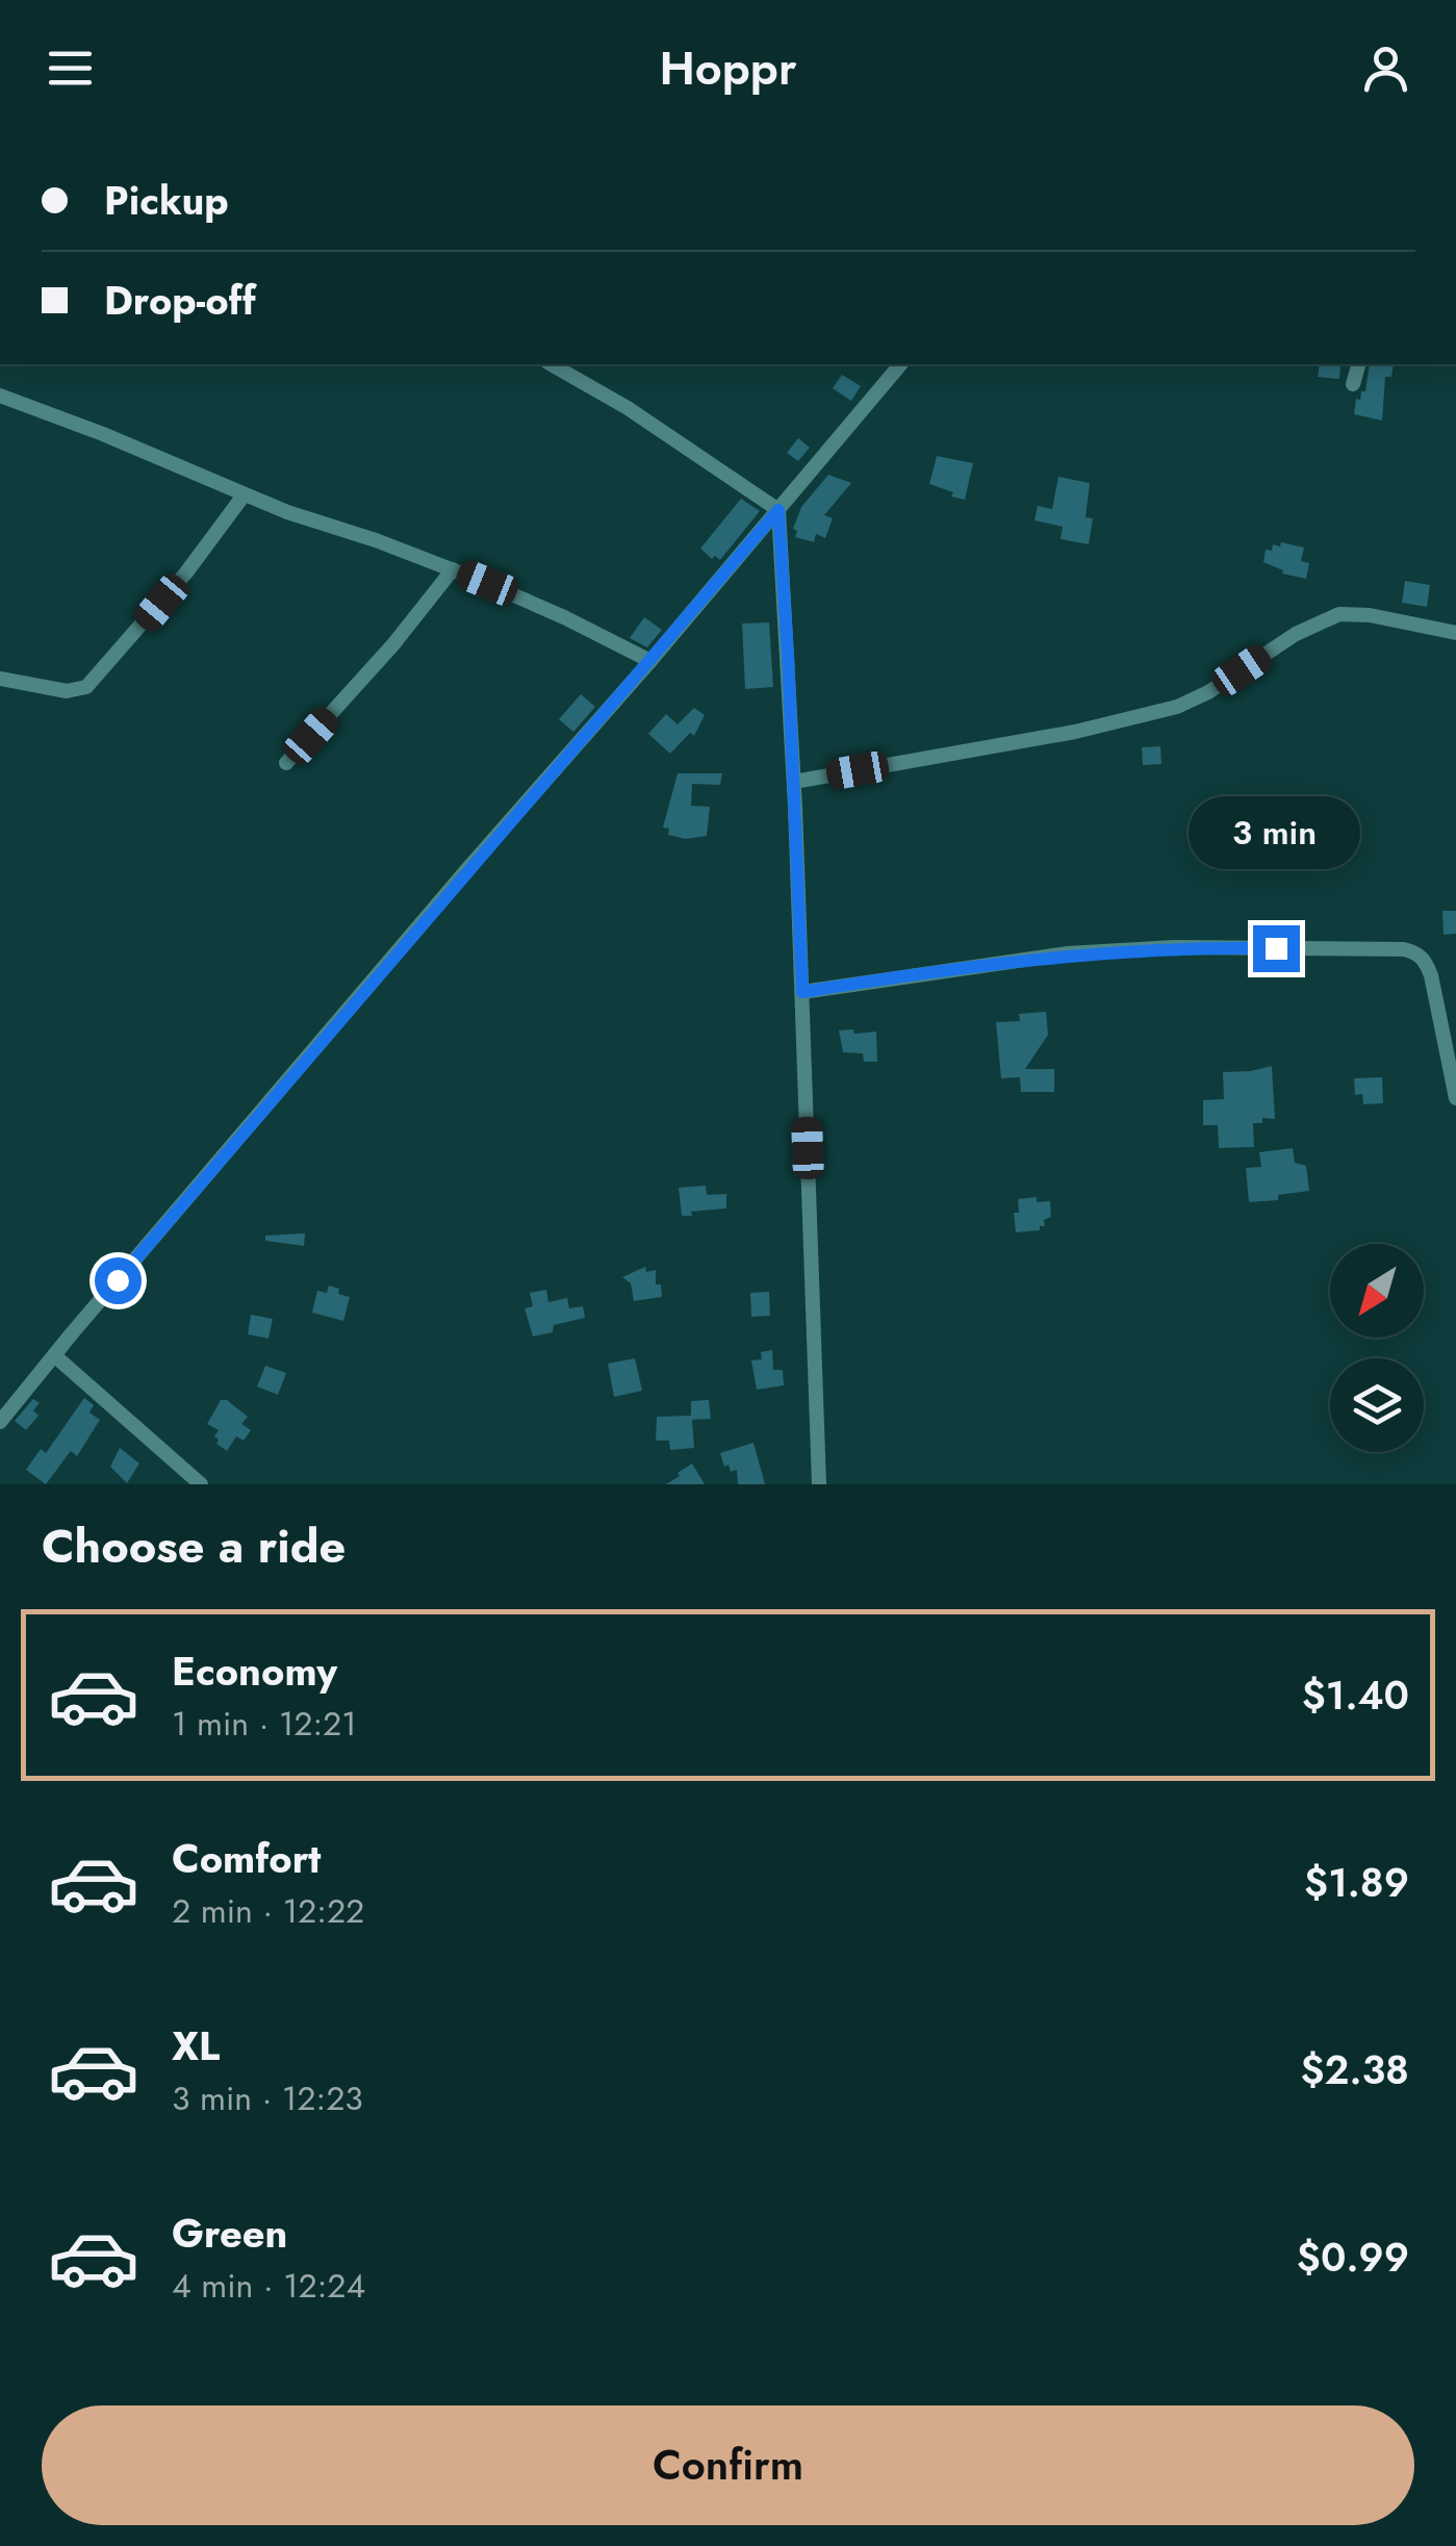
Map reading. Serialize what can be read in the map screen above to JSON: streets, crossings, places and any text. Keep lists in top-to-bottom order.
{
  "north": "bottom left",
  "page": {
    "header": "Hoppr",
    "banner": ["Pickup", "Drop-off"],
    "bubble": "3 min",
    "heading": "Choose a ride",
    "list": [
      {
        "name": "Economy",
        "note": "1 min · 12:21",
        "value": "$1.40"
      },
      {
        "name": "Comfort",
        "note": "2 min · 12:22",
        "value": "$1.89"
      },
      {
        "name": "XL",
        "note": "3 min · 12:23",
        "value": "$2.38"
      },
      {
        "name": "Green",
        "note": "4 min · 12:24",
        "value": "$0.99"
      }
    ],
    "buttons": "Confirm"
  }
}
